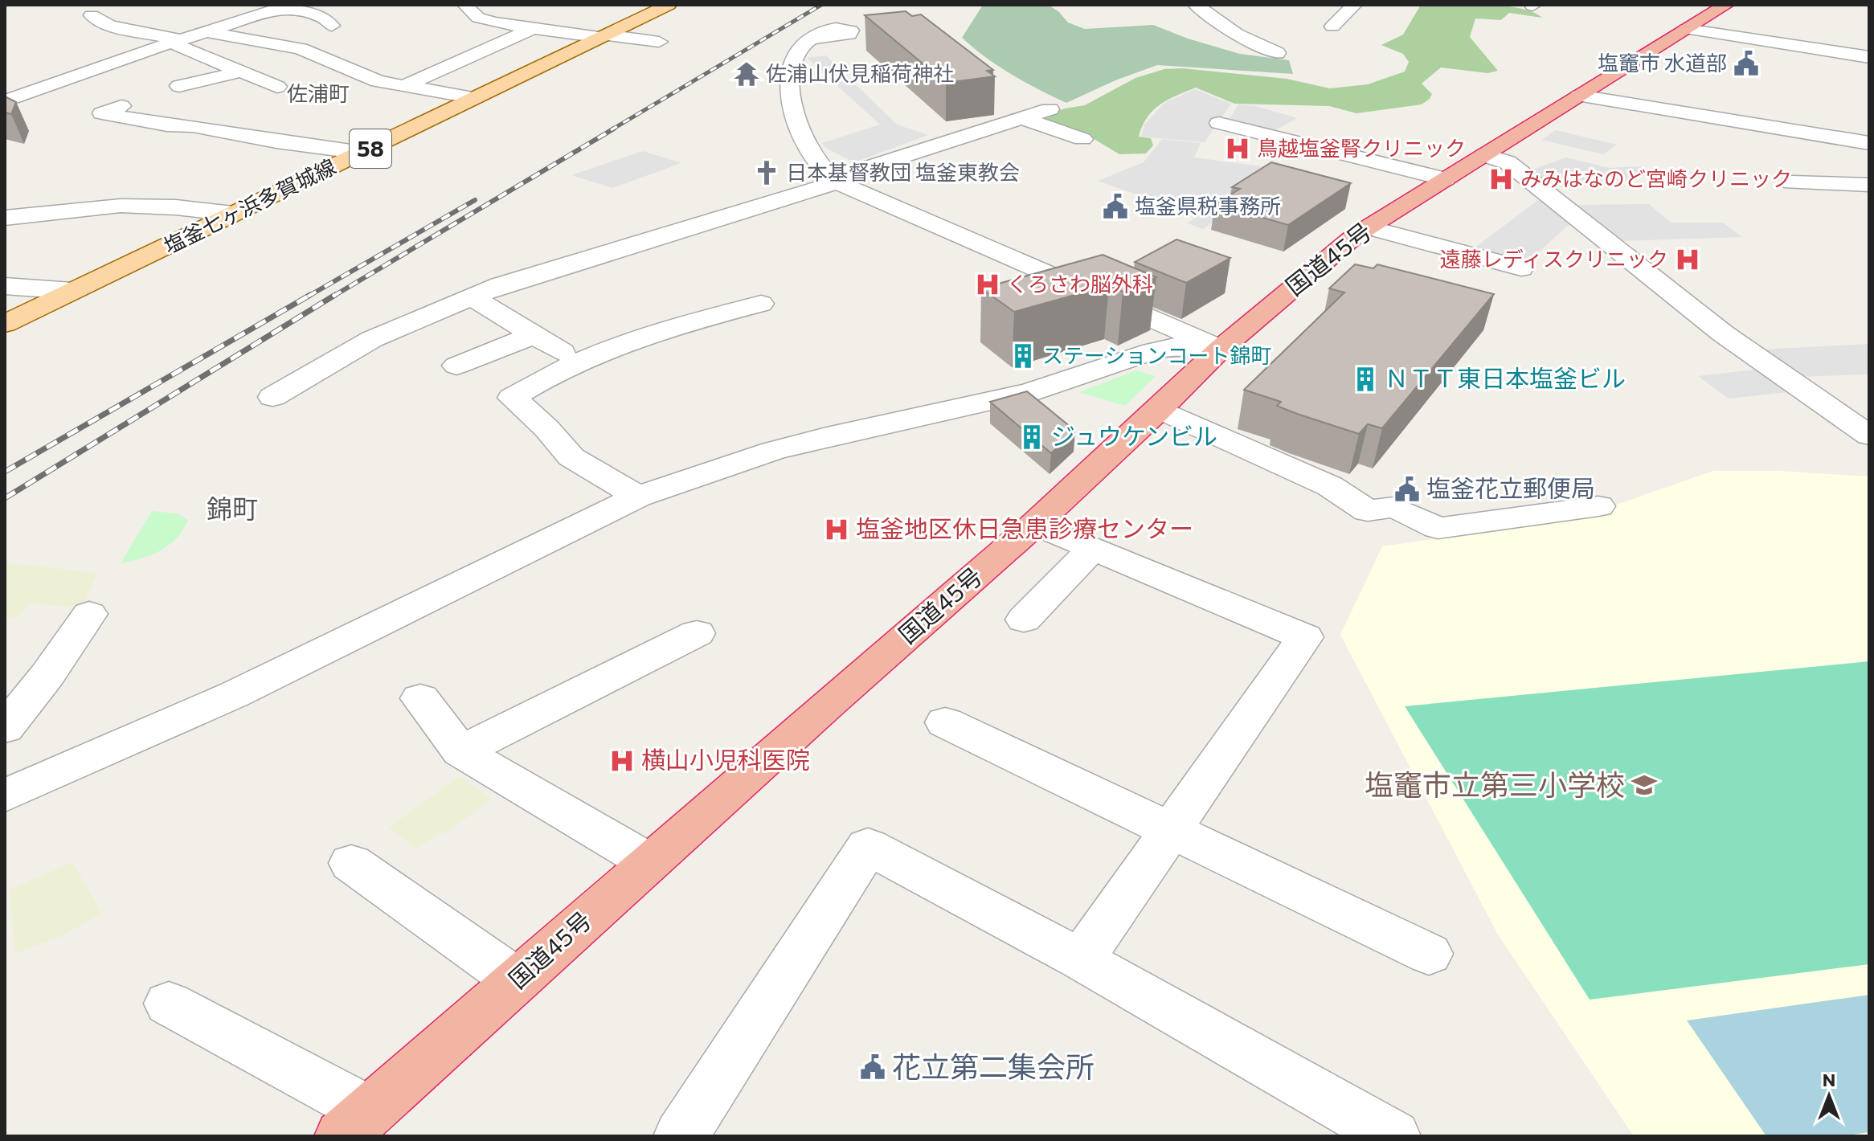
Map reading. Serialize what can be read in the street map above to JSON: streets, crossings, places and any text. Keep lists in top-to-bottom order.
{
  "streets": {
    "highway": ["国道45号"],
    "main road": ["58", "塩釜七ヶ浜多賀城線"]
  },
  "districts": ["佐浦町", "錦町"],
  "places": {
    "public building": [
      "塩竈市 水道部",
      "塩釜県税事務所",
      "塩釜花立郵便局",
      "花立第二集会所"
    ],
    "temple": ["佐浦山伏見稲荷神社"],
    "hospital": [
      "鳥越塩釜腎クリニック",
      "みみはなのど宮崎クリニック",
      "遠藤レディスクリニック",
      "くろさわ脳外科",
      "塩釜地区休日急患診療センター",
      "横山小児科医院"
    ],
    "church": ["日本基督教団 塩釜東教会"],
    "building": ["ステーションコート錦町", "ＮＴＴ東日本塩釜ビル", "ジュウケンビル"],
    "school or university": ["塩竈市立第三小学校"]
  },
  "north": "top"
}
